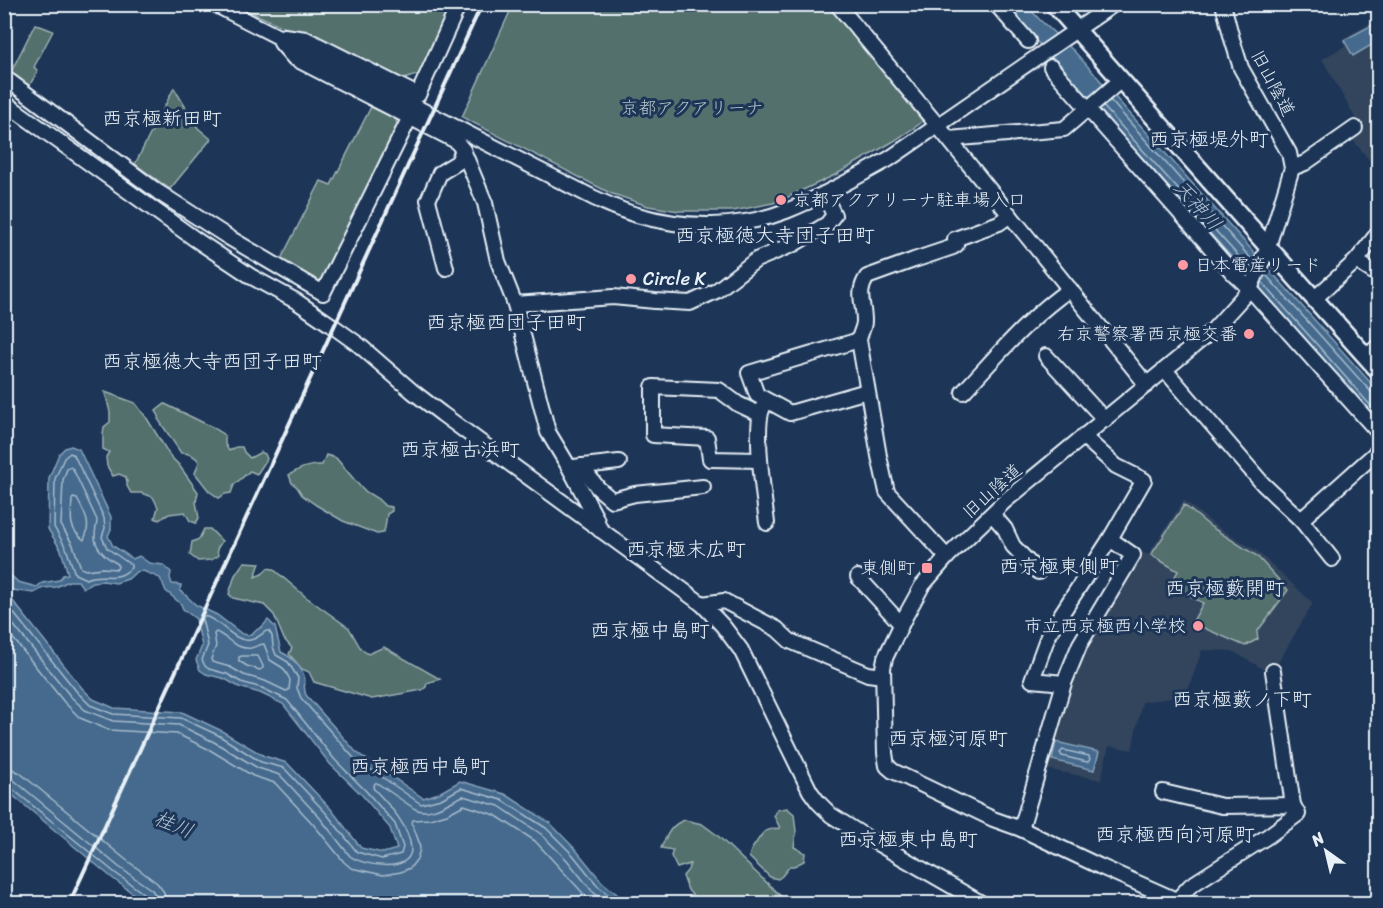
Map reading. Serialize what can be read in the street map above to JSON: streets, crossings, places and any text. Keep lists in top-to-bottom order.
{
  "streets": {
    "street": ["旧山陰道"]
  },
  "districts": [
    "西京極新田町",
    "西京極堤外町",
    "西京極徳大寺団子田町",
    "西京極西団子田町",
    "西京極徳大寺西団子田町",
    "西京極古浜町",
    "西京極末広町",
    "西京極東側町",
    "西京極藪開町",
    "西京極中島町",
    "西京極藪ノ下町",
    "西京極河原町",
    "西京極西中島町",
    "西京極西向河原町",
    "西京極東中島町"
  ],
  "water": ["天神川", "桂川"],
  "parks": ["京都アクアリーナ"],
  "places": {
    "other": [
      "京都アクアリーナ駐車場入口",
      "日本電産リード",
      "Circle K",
      "右京警察署西京極交番",
      "市立西京極西小学校"
    ],
    "transit": ["東側町"]
  },
  "north": "top left"
}
